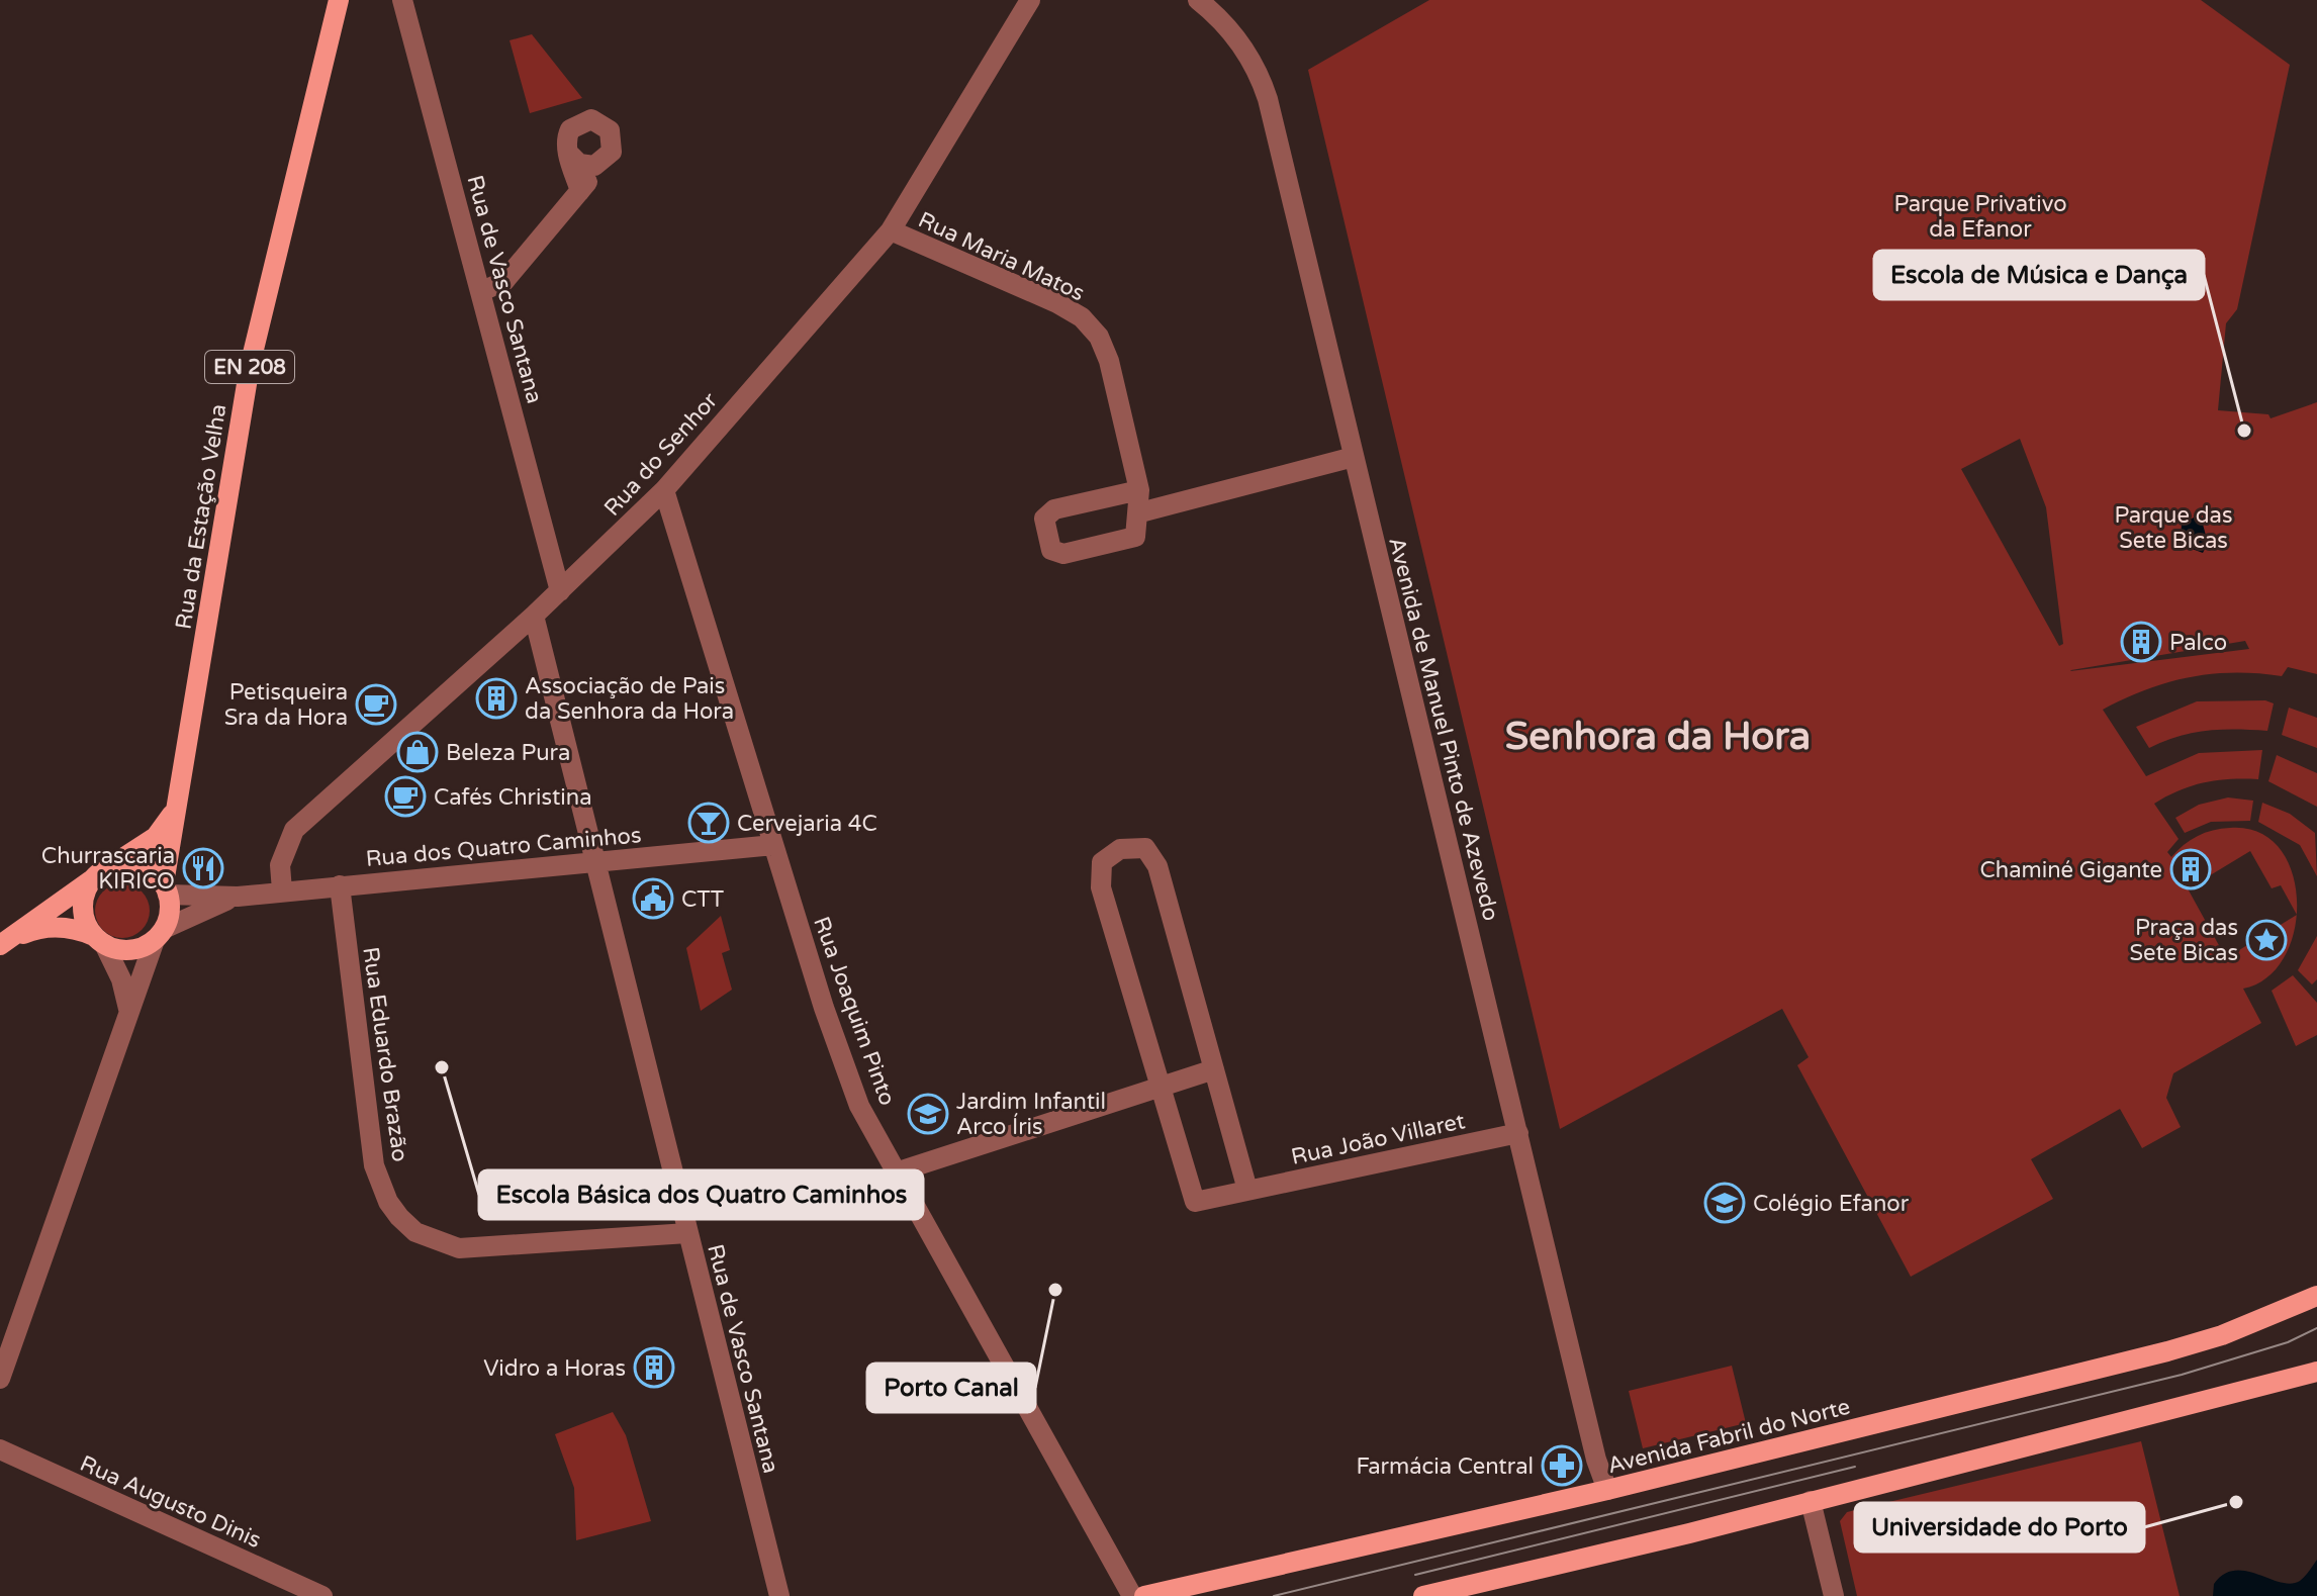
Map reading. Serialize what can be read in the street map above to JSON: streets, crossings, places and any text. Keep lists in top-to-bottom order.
{
  "streets": {
    "main road": ["EN 208", "Rua da Estação Velha", "Avenida Fabril do Norte"],
    "street": [
      "Rua Maria Matos",
      "Rua de Vasco Santana",
      "Rua do Senhor",
      "Avenida de Manuel Pinto de Azevedo",
      "Rua dos Quatro Caminhos",
      "Rua Joaquim Pinto",
      "Rua Eduardo Brazão",
      "Rua João Villaret",
      "Rua Augusto Dinis"
    ]
  },
  "crossings": [
    ["Rua Maria Matos", "Rua do Senhor"],
    ["Rua de Vasco Santana", "Rua do Senhor"],
    ["Rua de Vasco Santana", "Rua dos Quatro Caminhos"],
    ["Rua de Vasco Santana", "Rua Eduardo Brazão"],
    ["EN 208", "Rua da Estação Velha"],
    ["EN 208", "Rua dos Quatro Caminhos"],
    ["Rua do Senhor", "Rua dos Quatro Caminhos"],
    ["Rua do Senhor", "Rua Joaquim Pinto"],
    ["Rua da Estação Velha", "Rua dos Quatro Caminhos"],
    ["Avenida de Manuel Pinto de Azevedo", "Rua João Villaret"],
    ["Avenida de Manuel Pinto de Azevedo", "Avenida Fabril do Norte"],
    ["Rua dos Quatro Caminhos", "Rua Joaquim Pinto"],
    ["Rua dos Quatro Caminhos", "Rua Eduardo Brazão"]
  ],
  "districts": ["Senhora da Hora"],
  "parks": ["Parque Privativo da Efanor", "Parque das Sete Bicas"],
  "places": {
    "other": [
      "Escola de Música e Dança",
      "Escola Básica dos Quatro Caminhos",
      "Porto Canal",
      "Universidade do Porto"
    ],
    "building": [
      "Palco",
      "Associação de Pais da Senhora da Hora",
      "Chaminé Gigante",
      "Vidro a Horas"
    ],
    "cafe": ["Petisqueira Sra da Hora", "Cafés Christina"],
    "shop": ["Beleza Pura"],
    "bar": ["Cervejaria 4C"],
    "restaurant": ["Churrascaria KIRICO"],
    "public building": ["CTT"],
    "place": ["Praça das Sete Bicas"],
    "school or university": ["Jardim Infantil Arco Íris", "Colégio Efanor"],
    "pharmacy": ["Farmácia Central"]
  }
}
